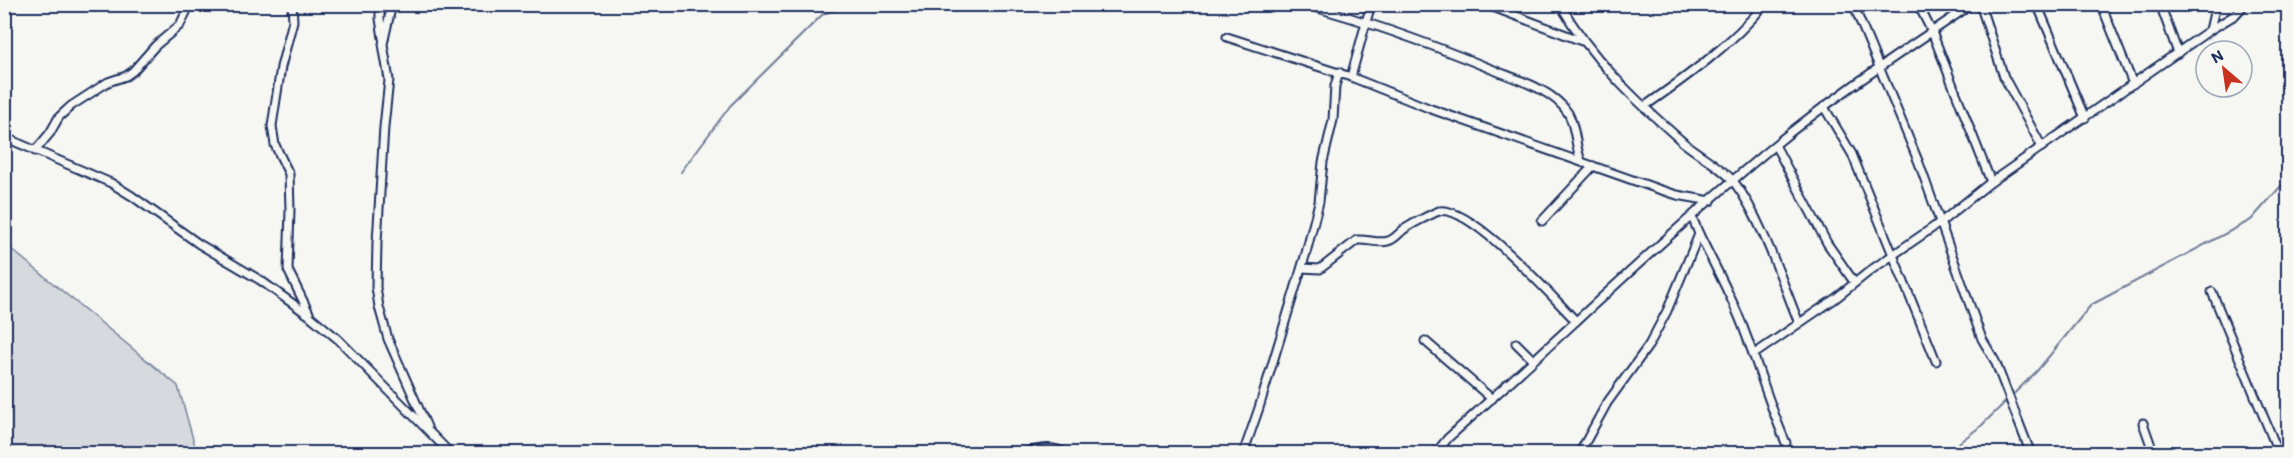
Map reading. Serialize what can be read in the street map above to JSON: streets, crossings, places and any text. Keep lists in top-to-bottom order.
{
  "north": "top left"
}
